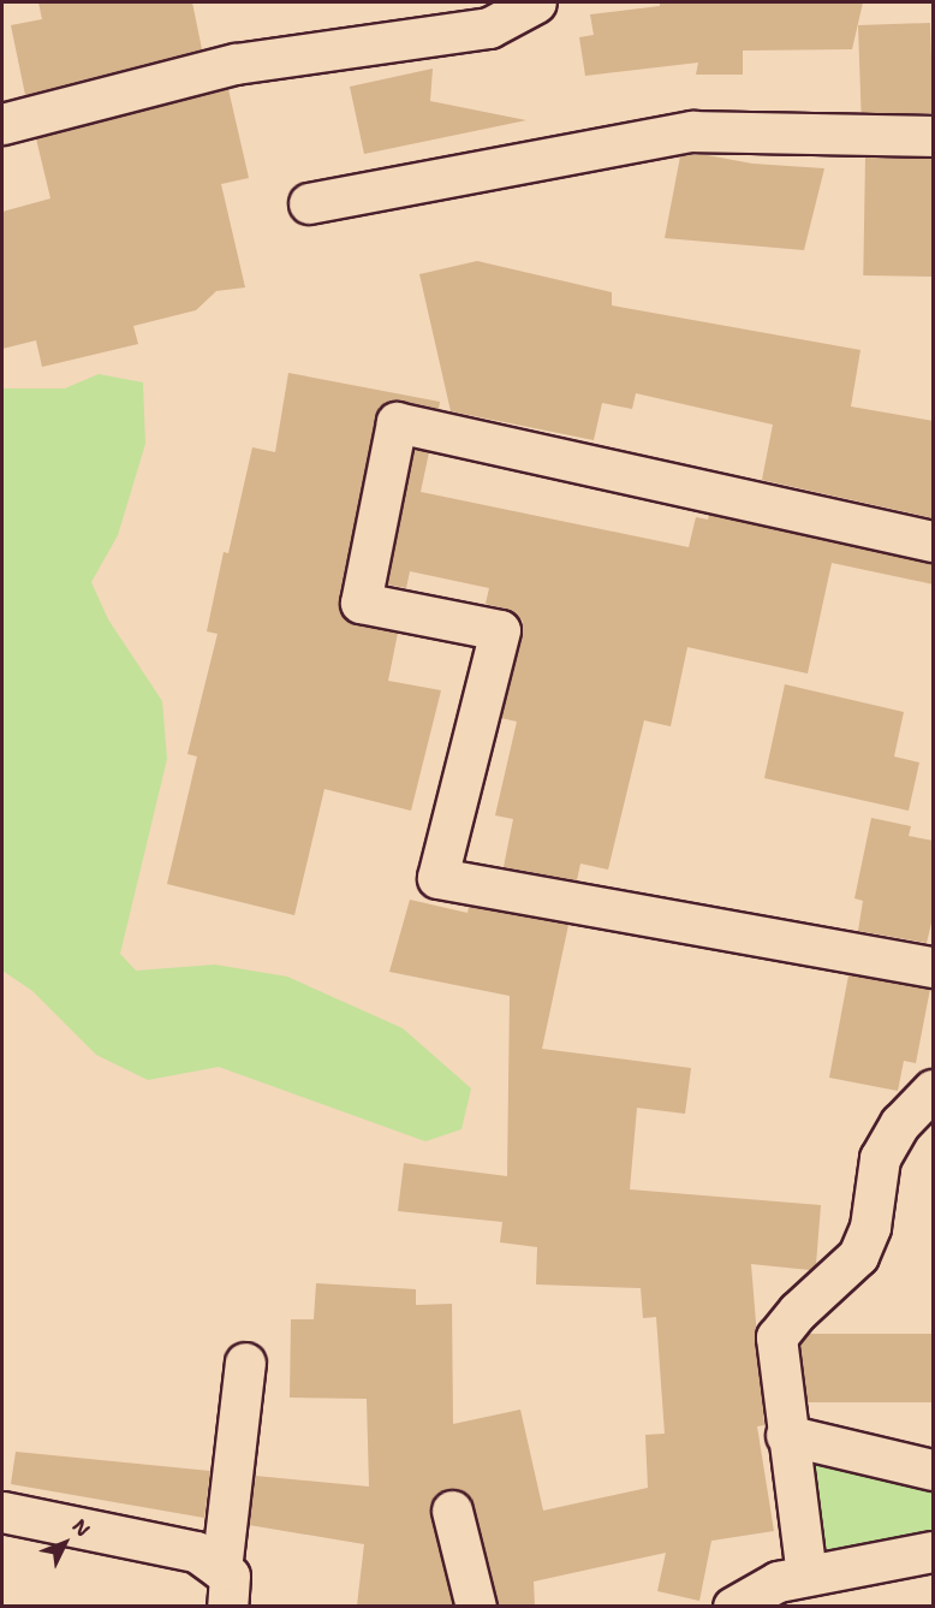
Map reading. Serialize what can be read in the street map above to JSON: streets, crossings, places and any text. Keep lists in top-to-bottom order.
{
  "north": "top right"
}
